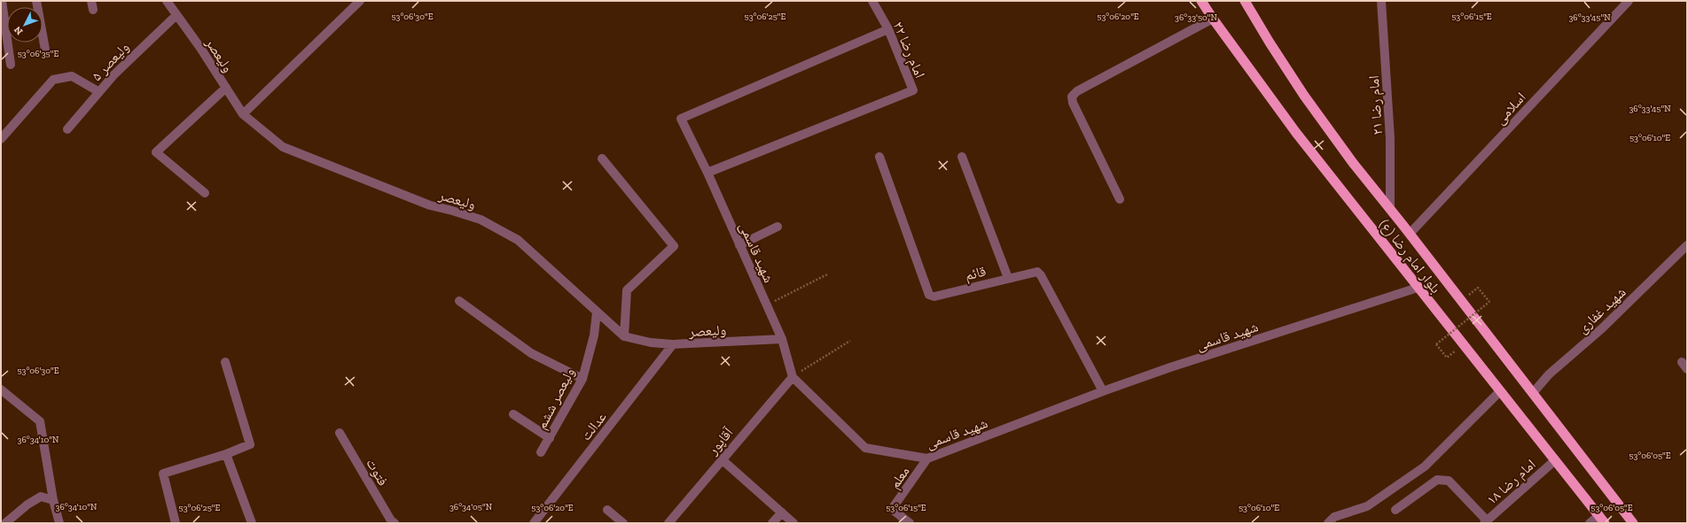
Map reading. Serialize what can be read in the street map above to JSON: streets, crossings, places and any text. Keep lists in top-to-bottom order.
{
  "streets": {
    "highway": ["بلوار امام رضا (ع)"],
    "street": [
      "امام رضا ۲۲",
      "ولیعصر",
      "ولیعصر ۵",
      "امام رضا ۲۱",
      "اسلامی",
      "شهید قاسمی",
      "قائم",
      "شهید غفاری",
      "ولیعصر ششم",
      "عدالت",
      "آقاپور",
      "فتوت",
      "معلم",
      "امام رضا ۱۸"
    ]
  },
  "crossings": [
    ["امام رضا ۲۲", "شهید قاسمی"],
    ["ولیعصر", "ولیعصر ۵"],
    ["ولیعصر", "شهید قاسمی"],
    ["ولیعصر", "ولیعصر ششم"],
    ["ولیعصر", "عدالت"],
    ["امام رضا ۲۱", "بلوار امام رضا (ع)"],
    ["اسلامی", "بلوار امام رضا (ع)"],
    ["شهید قاسمی", "بلوار امام رضا (ع)"],
    ["شهید قاسمی", "قائم"],
    ["شهید قاسمی", "آقاپور"],
    ["شهید قاسمی", "معلم"],
    ["بلوار امام رضا (ع)", "شهید غفاری"],
    ["بلوار امام رضا (ع)", "امام رضا ۱۸"]
  ],
  "north": "bottom left",
  "coordinates": [
    "53°06'30\"E",
    "53°06'25\"E",
    "53°06'20\"E",
    "53°06'15\"E",
    "36°33'50\"N",
    "36°33'45\"N",
    "53°06'35\"E",
    "53°06'10\"E",
    "36°34'10\"N",
    "53°06'05\"E",
    "36°34'05\"N"
  ]
}
